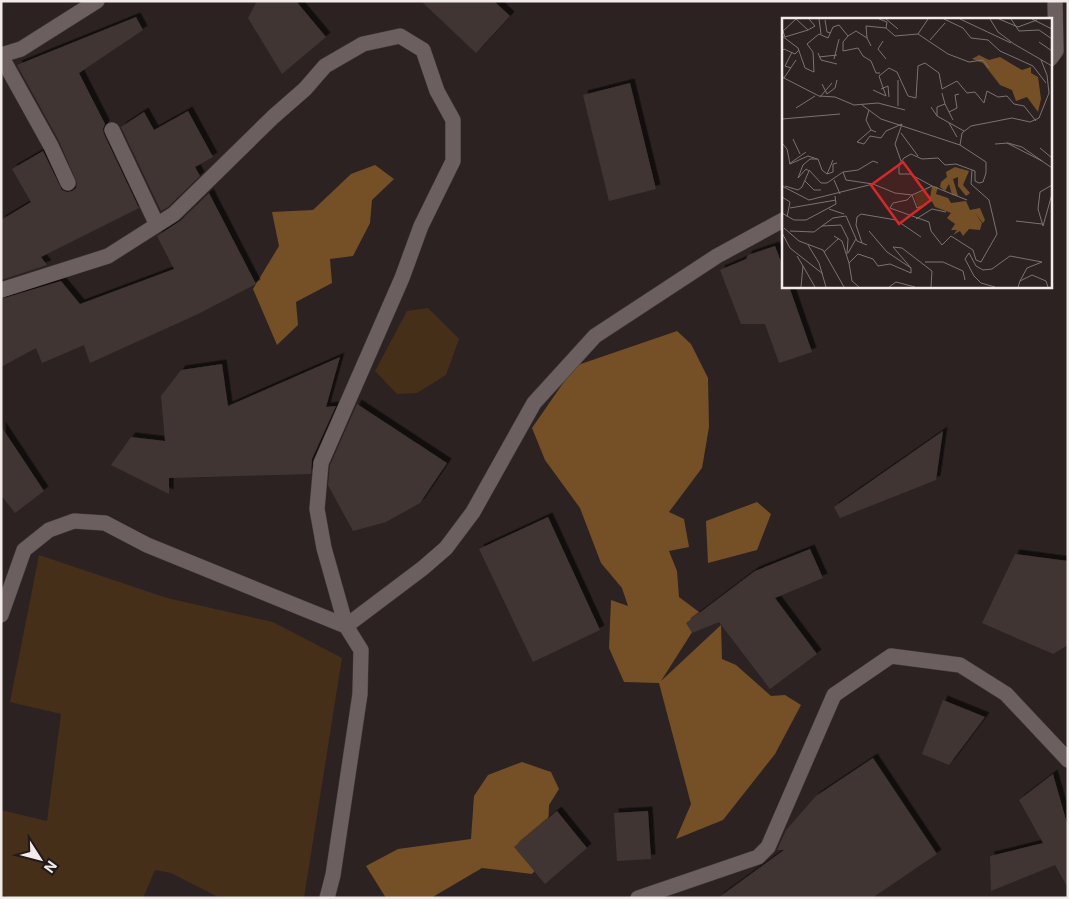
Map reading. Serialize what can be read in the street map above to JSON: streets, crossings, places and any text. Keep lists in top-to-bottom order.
{
  "north": "bottom right"
}
